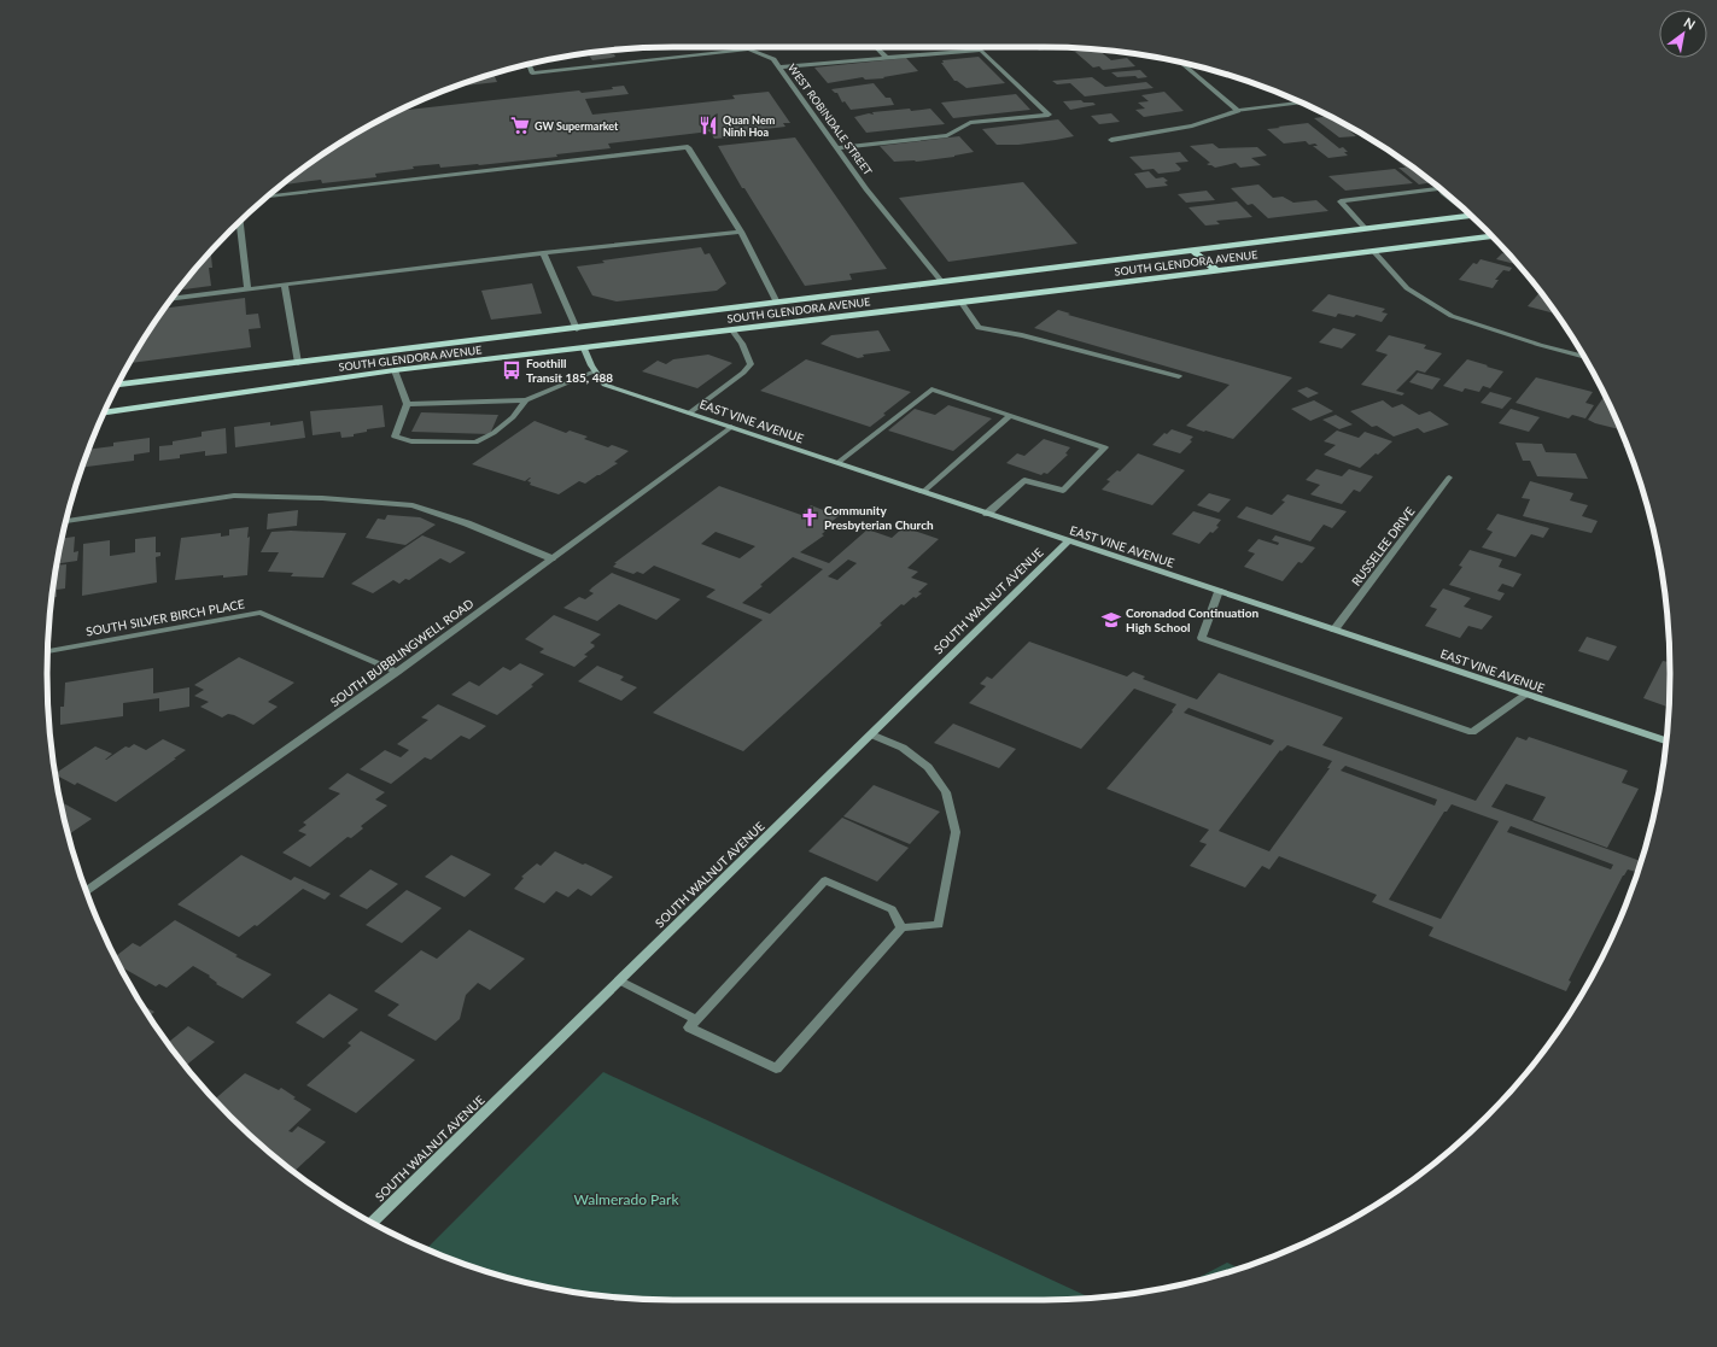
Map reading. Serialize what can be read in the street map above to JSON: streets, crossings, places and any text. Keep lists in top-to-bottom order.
{
  "streets": {
    "main road": ["SOUTH GLENDORA AVENUE"],
    "street": [
      "WEST ROBINDALE STREET",
      "EAST VINE AVENUE",
      "RUSSELEE DRIVE",
      "SOUTH WALNUT AVENUE",
      "SOUTH SILVER BIRCH PLACE",
      "SOUTH BUBBLINGWELL ROAD"
    ]
  },
  "crossings": [
    ["WEST ROBINDALE STREET", "SOUTH GLENDORA AVENUE"],
    ["SOUTH GLENDORA AVENUE", "EAST VINE AVENUE"],
    ["EAST VINE AVENUE", "RUSSELEE DRIVE"],
    ["EAST VINE AVENUE", "SOUTH WALNUT AVENUE"],
    ["EAST VINE AVENUE", "SOUTH BUBBLINGWELL ROAD"],
    ["SOUTH SILVER BIRCH PLACE", "SOUTH BUBBLINGWELL ROAD"]
  ],
  "parks": ["Walmerado Park"],
  "places": {
    "supermarket": ["GW Supermarket"],
    "restaurant": ["Quan Nem Ninh Hoa"],
    "bus stop": ["Foothill Transit 185, 488"],
    "church": ["Community Presbyterian Church"],
    "school or university": ["Coronadod Continuation High School"]
  },
  "north": "top right"
}
